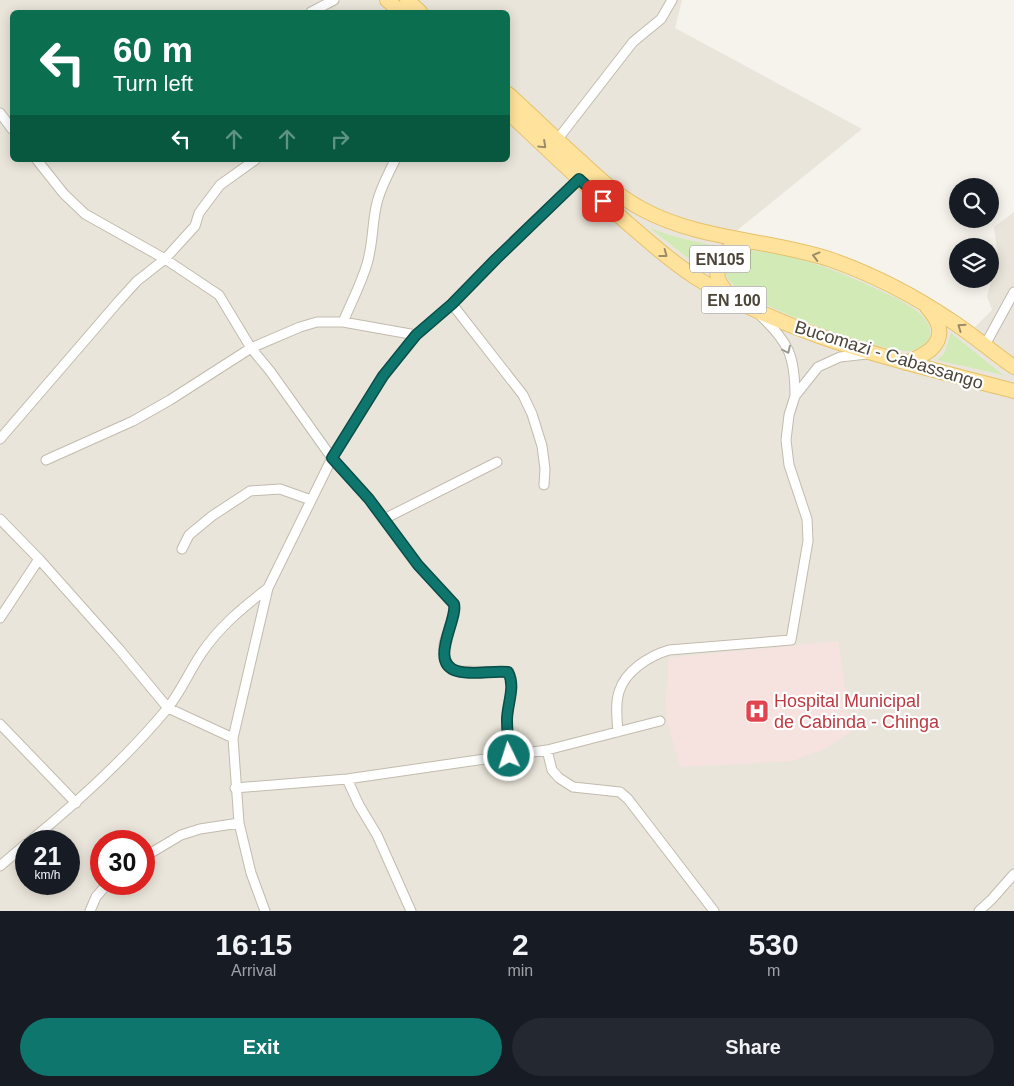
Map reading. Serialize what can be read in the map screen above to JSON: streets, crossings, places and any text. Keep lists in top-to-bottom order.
{
  "streets": {
    "main road": ["EN105", "EN 100", "Bucomazi - Cabassango"]
  },
  "crossings": [
    ["EN105", "Bucomazi - Cabassango"]
  ],
  "places": {
    "hospital": ["Hospital Municipal de Cabinda - Chinga"]
  },
  "page": {
    "turn": ["60 m", "Turn left"],
    "speed": "21 km/h",
    "limit": "30",
    "eta": [
      "16:15",
      "Arrival",
      "2",
      "min",
      "530",
      "m"
    ],
    "buttons": ["Exit", "Share"]
  }
}
